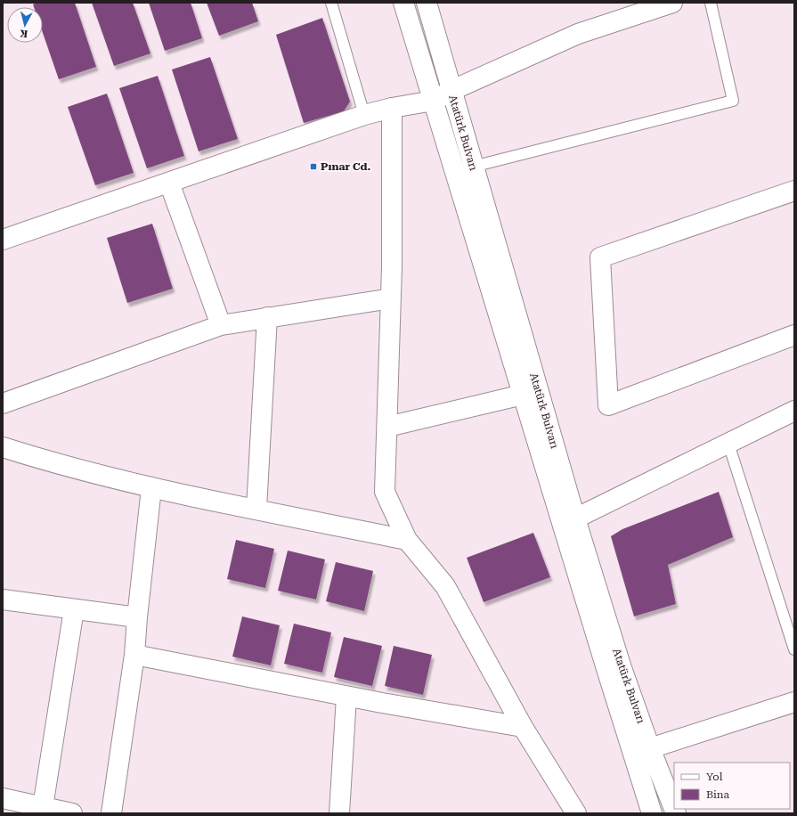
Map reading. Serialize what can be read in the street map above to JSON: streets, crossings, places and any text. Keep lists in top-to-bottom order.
{
  "streets": {
    "street": ["Atatürk Bulvarı"]
  },
  "places": {
    "transit": ["Pınar Cd."]
  },
  "legend": ["Yol", "Bina"],
  "north": "bottom"
}
